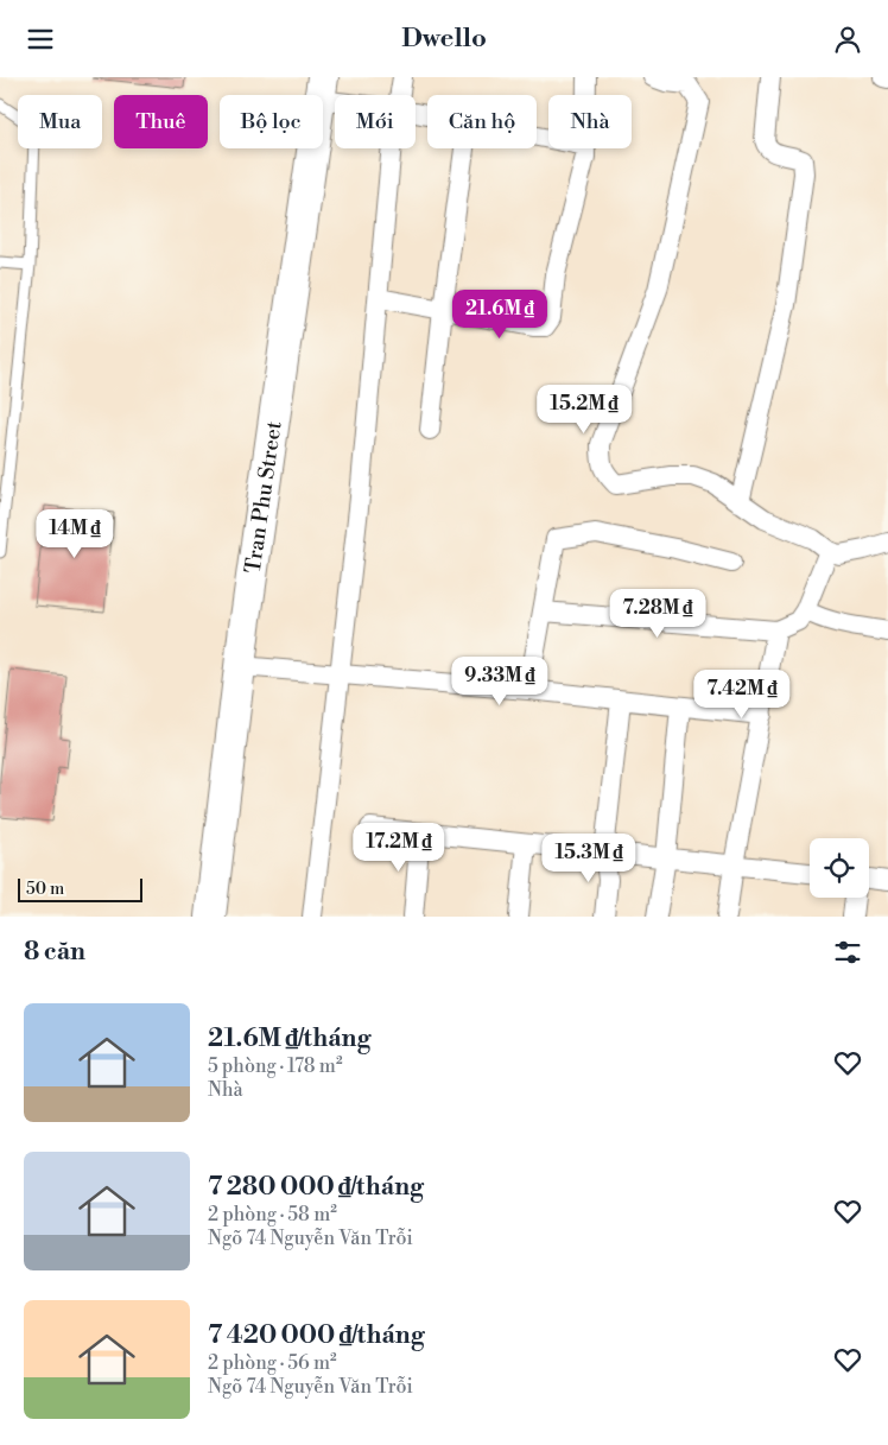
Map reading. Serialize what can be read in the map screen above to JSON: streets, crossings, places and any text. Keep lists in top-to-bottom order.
{
  "streets": {
    "main road": ["Tran Phu Street"]
  },
  "scale_bar": "50 m",
  "page": {
    "header": "Dwello",
    "chip": [
      "Mua",
      "Thuê",
      "Bộ lọc",
      "Mới",
      "Căn hộ",
      "Nhà"
    ],
    "price": [
      "21.6M ₫",
      "15.2M ₫",
      "14M ₫",
      "7.28M ₫",
      "9.33M ₫",
      "7.42M ₫",
      "17.2M ₫",
      "15.3M ₫"
    ],
    "scale": "50 m",
    "heading": "8 căn",
    "list": [
      {
        "name": "21.6M ₫/tháng",
        "note": "5 phòng · 178 m² · Nhà"
      },
      {
        "name": "7 280 000 ₫/tháng",
        "note": "2 phòng · 58 m² · Ngõ 74 Nguyễn Văn Trỗi"
      },
      {
        "name": "7 420 000 ₫/tháng",
        "note": "2 phòng · 56 m² · Ngõ 74 Nguyễn Văn Trỗi"
      }
    ]
  }
}
